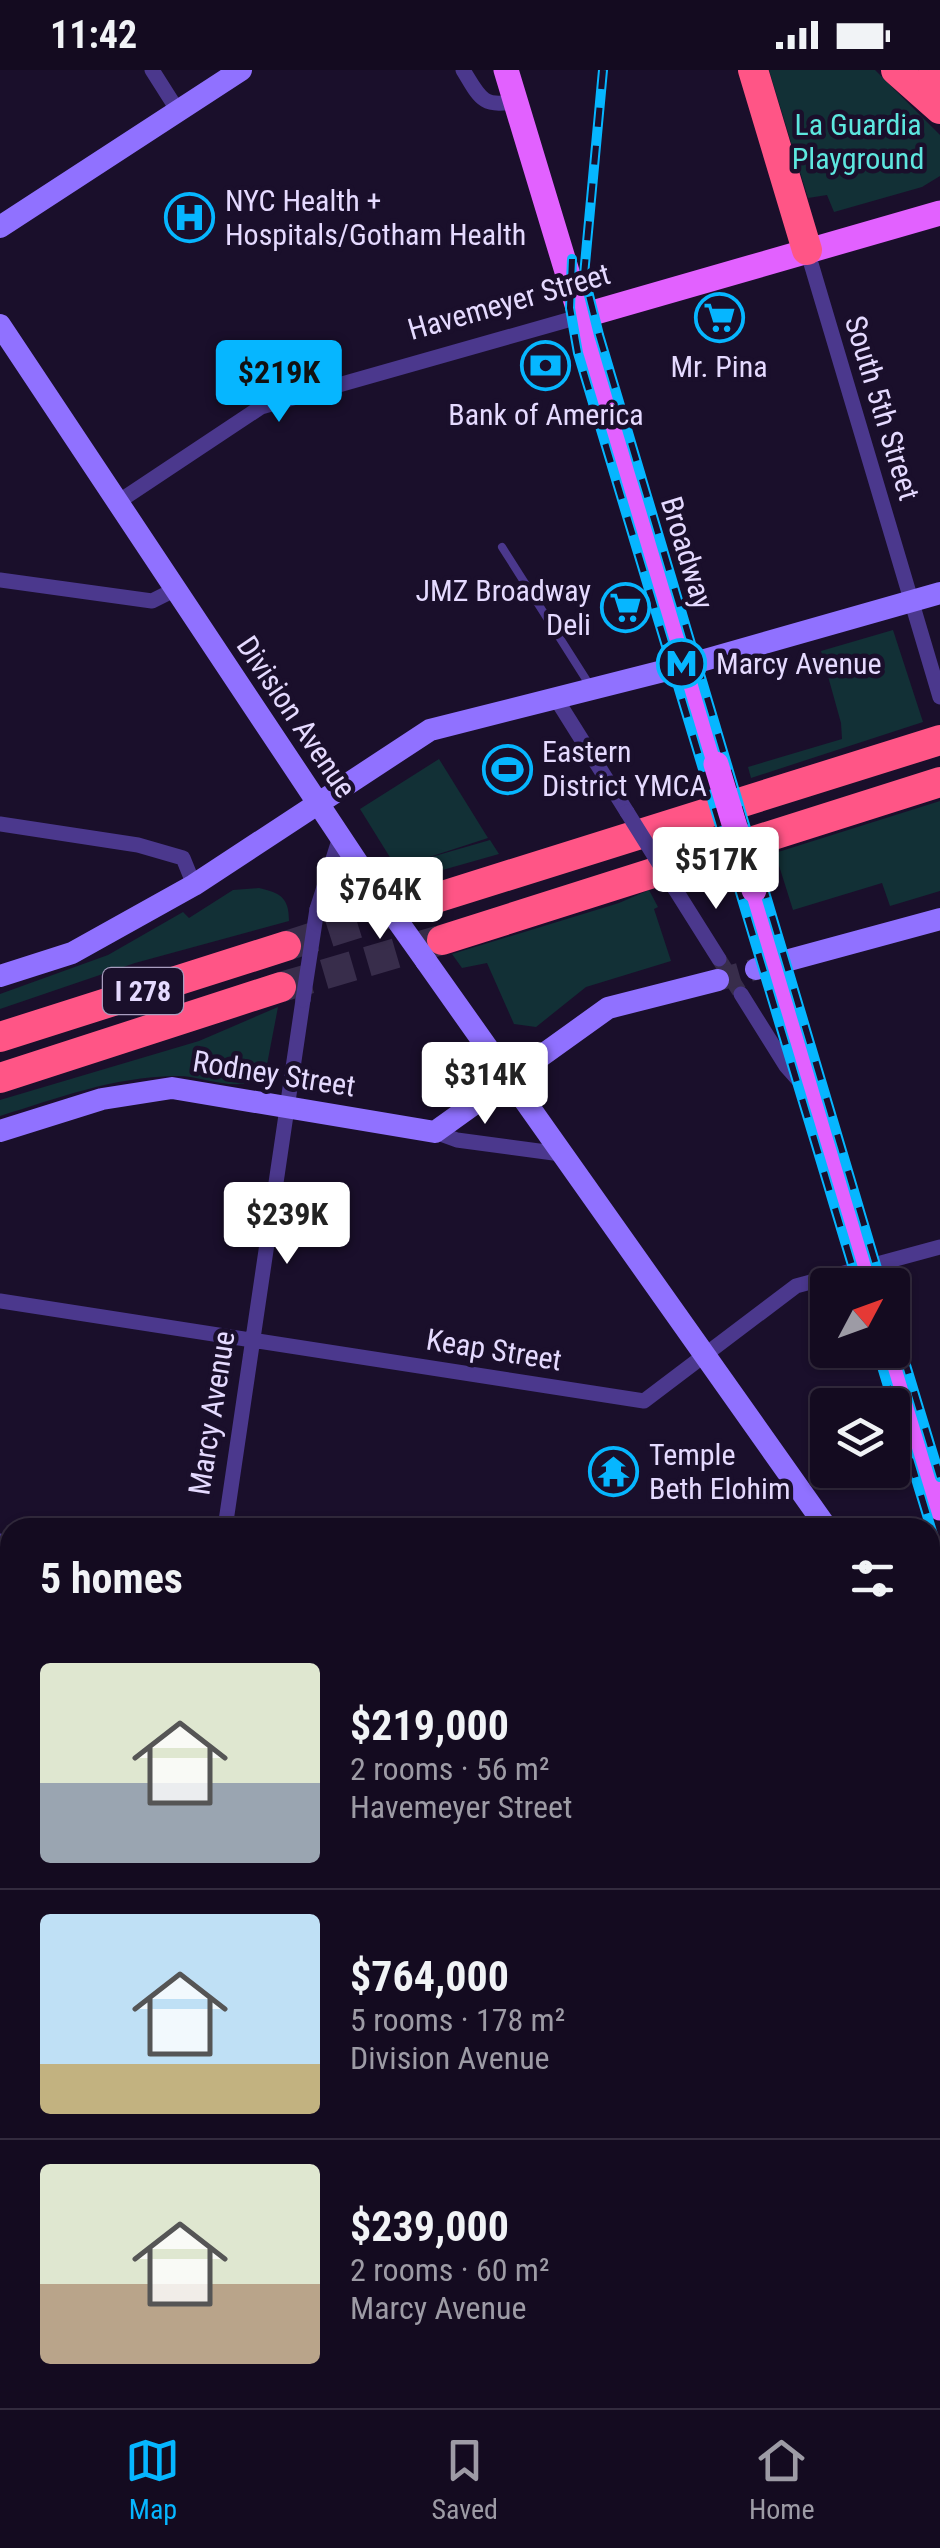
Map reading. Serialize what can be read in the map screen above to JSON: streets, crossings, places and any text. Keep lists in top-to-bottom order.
{
  "streets": {
    "highway": ["I 278"],
    "main road": [
      "Havemeyer Street",
      "Broadway",
      "Division Avenue",
      "Rodney Street"
    ],
    "street": ["South 5th Street", "Keap Street", "Marcy Avenue"]
  },
  "crossings": [
    ["Havemeyer Street", "South 5th Street"],
    ["Havemeyer Street", "Broadway"],
    ["Havemeyer Street", "Division Avenue"],
    ["Division Avenue", "Rodney Street"],
    ["Division Avenue", "Keap Street"],
    ["Division Avenue", "Marcy Avenue"],
    ["I 278", "Marcy Avenue"],
    ["Rodney Street", "Marcy Avenue"],
    ["Keap Street", "Marcy Avenue"]
  ],
  "parks": ["La Guardia Playground"],
  "places": {
    "hospital": ["NYC Health + Hospitals/Gotham Health"],
    "supermarket": ["Mr. Pina", "JMZ Broadway Deli"],
    "bank": ["Bank of America"],
    "metro station": ["Marcy Avenue"],
    "sports": ["Eastern District YMCA"],
    "temple": ["Temple Beth Elohim"]
  },
  "north": "top right",
  "page": {
    "status": "11:42",
    "price": [
      "$219K",
      "$517K",
      "$764K",
      "$314K",
      "$239K"
    ],
    "heading": "5 homes",
    "list": [
      {
        "name": "$219,000",
        "note": "2 rooms · 56 m² · Havemeyer Street"
      },
      {
        "name": "$764,000",
        "note": "5 rooms · 178 m² · Division Avenue"
      },
      {
        "name": "$239,000",
        "note": "2 rooms · 60 m² · Marcy Avenue"
      }
    ],
    "tabs": ["Map", "Saved", "Home"]
  }
}
